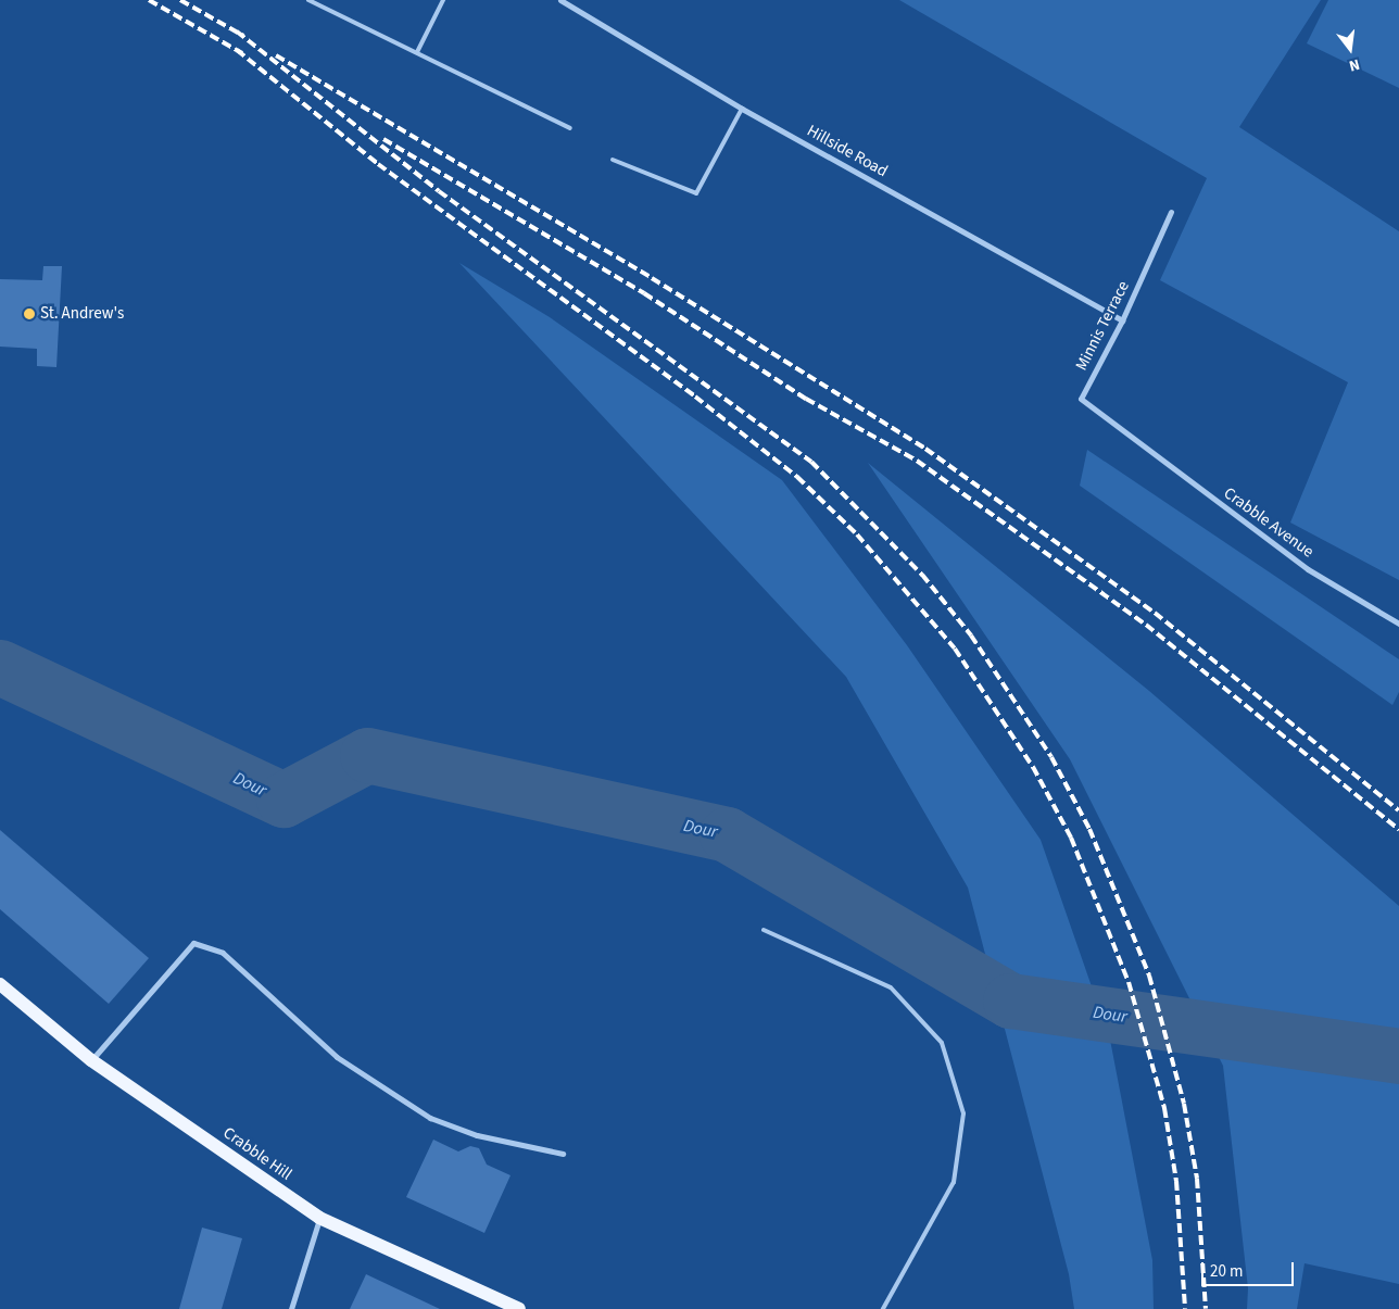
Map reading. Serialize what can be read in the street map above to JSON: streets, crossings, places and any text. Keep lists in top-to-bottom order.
{
  "streets": {
    "main road": ["Crabble Hill"],
    "street": ["Hillside Road", "Minnis Terrace", "Crabble Avenue"]
  },
  "crossings": [
    ["Hillside Road", "Minnis Terrace"],
    ["Minnis Terrace", "Crabble Avenue"]
  ],
  "water": ["Dour"],
  "places": ["St. Andrew's"],
  "scale_bar": "20 m",
  "north": "bottom"
}
